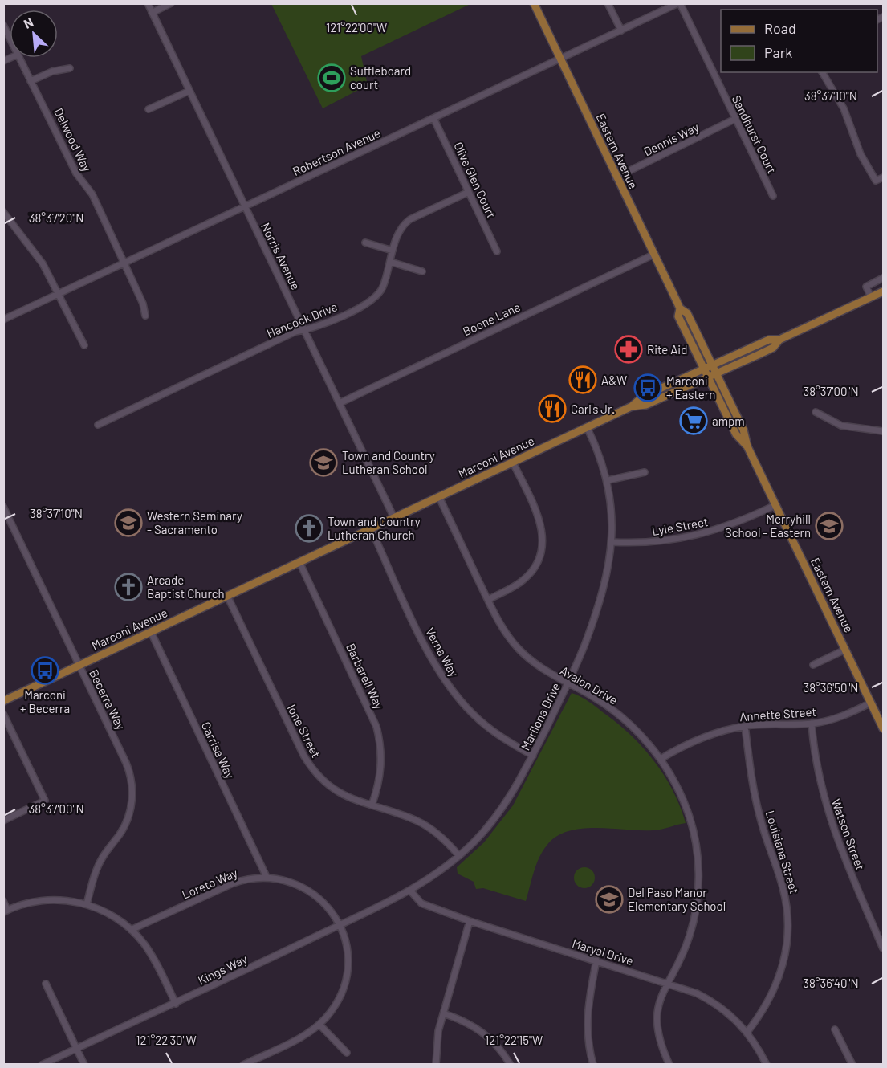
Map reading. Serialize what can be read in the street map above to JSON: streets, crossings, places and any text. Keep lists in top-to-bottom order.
{
  "streets": {
    "main road": ["Eastern Avenue", "Marconi Avenue"],
    "street": [
      "Sandhurst Court",
      "Dennis Way",
      "Delwood Way",
      "Robertson Avenue",
      "Olive Glen Court",
      "Norris Avenue",
      "Boone Lane",
      "Hancock Drive",
      "Lyle Street",
      "Verna Way",
      "Barbarell Way",
      "Avalon Drive",
      "Becerra Way",
      "Annette Street",
      "Marilona Drive",
      "Ione Street",
      "Carrisa Way",
      "Watson Street",
      "Louisiana Street",
      "Loreto Way",
      "Maryal Drive",
      "Kings Way"
    ]
  },
  "crossings": [
    ["Sandhurst Court", "Dennis Way"],
    ["Sandhurst Court", "Robertson Avenue"],
    ["Dennis Way", "Eastern Avenue"],
    ["Delwood Way", "Robertson Avenue"],
    ["Eastern Avenue", "Robertson Avenue"],
    ["Eastern Avenue", "Boone Lane"],
    ["Eastern Avenue", "Marconi Avenue"],
    ["Eastern Avenue", "Lyle Street"],
    ["Eastern Avenue", "Annette Street"],
    ["Robertson Avenue", "Olive Glen Court"],
    ["Robertson Avenue", "Norris Avenue"],
    ["Olive Glen Court", "Hancock Drive"],
    ["Norris Avenue", "Boone Lane"],
    ["Norris Avenue", "Hancock Drive"],
    ["Norris Avenue", "Marconi Avenue"],
    ["Marconi Avenue", "Verna Way"],
    ["Marconi Avenue", "Barbarell Way"],
    ["Marconi Avenue", "Avalon Drive"],
    ["Marconi Avenue", "Becerra Way"],
    ["Marconi Avenue", "Marilona Drive"],
    ["Marconi Avenue", "Ione Street"],
    ["Marconi Avenue", "Carrisa Way"],
    ["Lyle Street", "Marilona Drive"],
    ["Verna Way", "Marilona Drive"],
    ["Barbarell Way", "Ione Street"],
    ["Avalon Drive", "Annette Street"],
    ["Avalon Drive", "Marilona Drive"],
    ["Avalon Drive", "Maryal Drive"],
    ["Annette Street", "Watson Street"],
    ["Annette Street", "Louisiana Street"],
    ["Marilona Drive", "Ione Street"],
    ["Marilona Drive", "Maryal Drive"],
    ["Marilona Drive", "Kings Way"],
    ["Carrisa Way", "Loreto Way"],
    ["Louisiana Street", "Maryal Drive"],
    ["Loreto Way", "Kings Way"],
    ["Maryal Drive", "Kings Way"]
  ],
  "places": {
    "sports": ["Suffleboard court"],
    "pharmacy": ["Rite Aid"],
    "restaurant": ["A&W", "Carl's Jr."],
    "bus stop": ["Marconi + Eastern", "Marconi + Becerra"],
    "supermarket": ["ampm"],
    "school or university": [
      "Town and Country Lutheran School",
      "Western Seminary - Sacramento",
      "Merryhill School - Eastern",
      "Del Paso Manor Elementary School"
    ],
    "church": ["Town and Country Lutheran Church", "Arcade Baptist Church"]
  },
  "legend": ["Road", "Park"],
  "north": "top left",
  "coordinates": [
    "121°22'00\"W",
    "38°37'10\"N",
    "38°37'20\"N",
    "38°37'00\"N",
    "38°36'50\"N",
    "38°36'40\"N",
    "121°22'30\"W",
    "121°22'15\"W"
  ]
}
